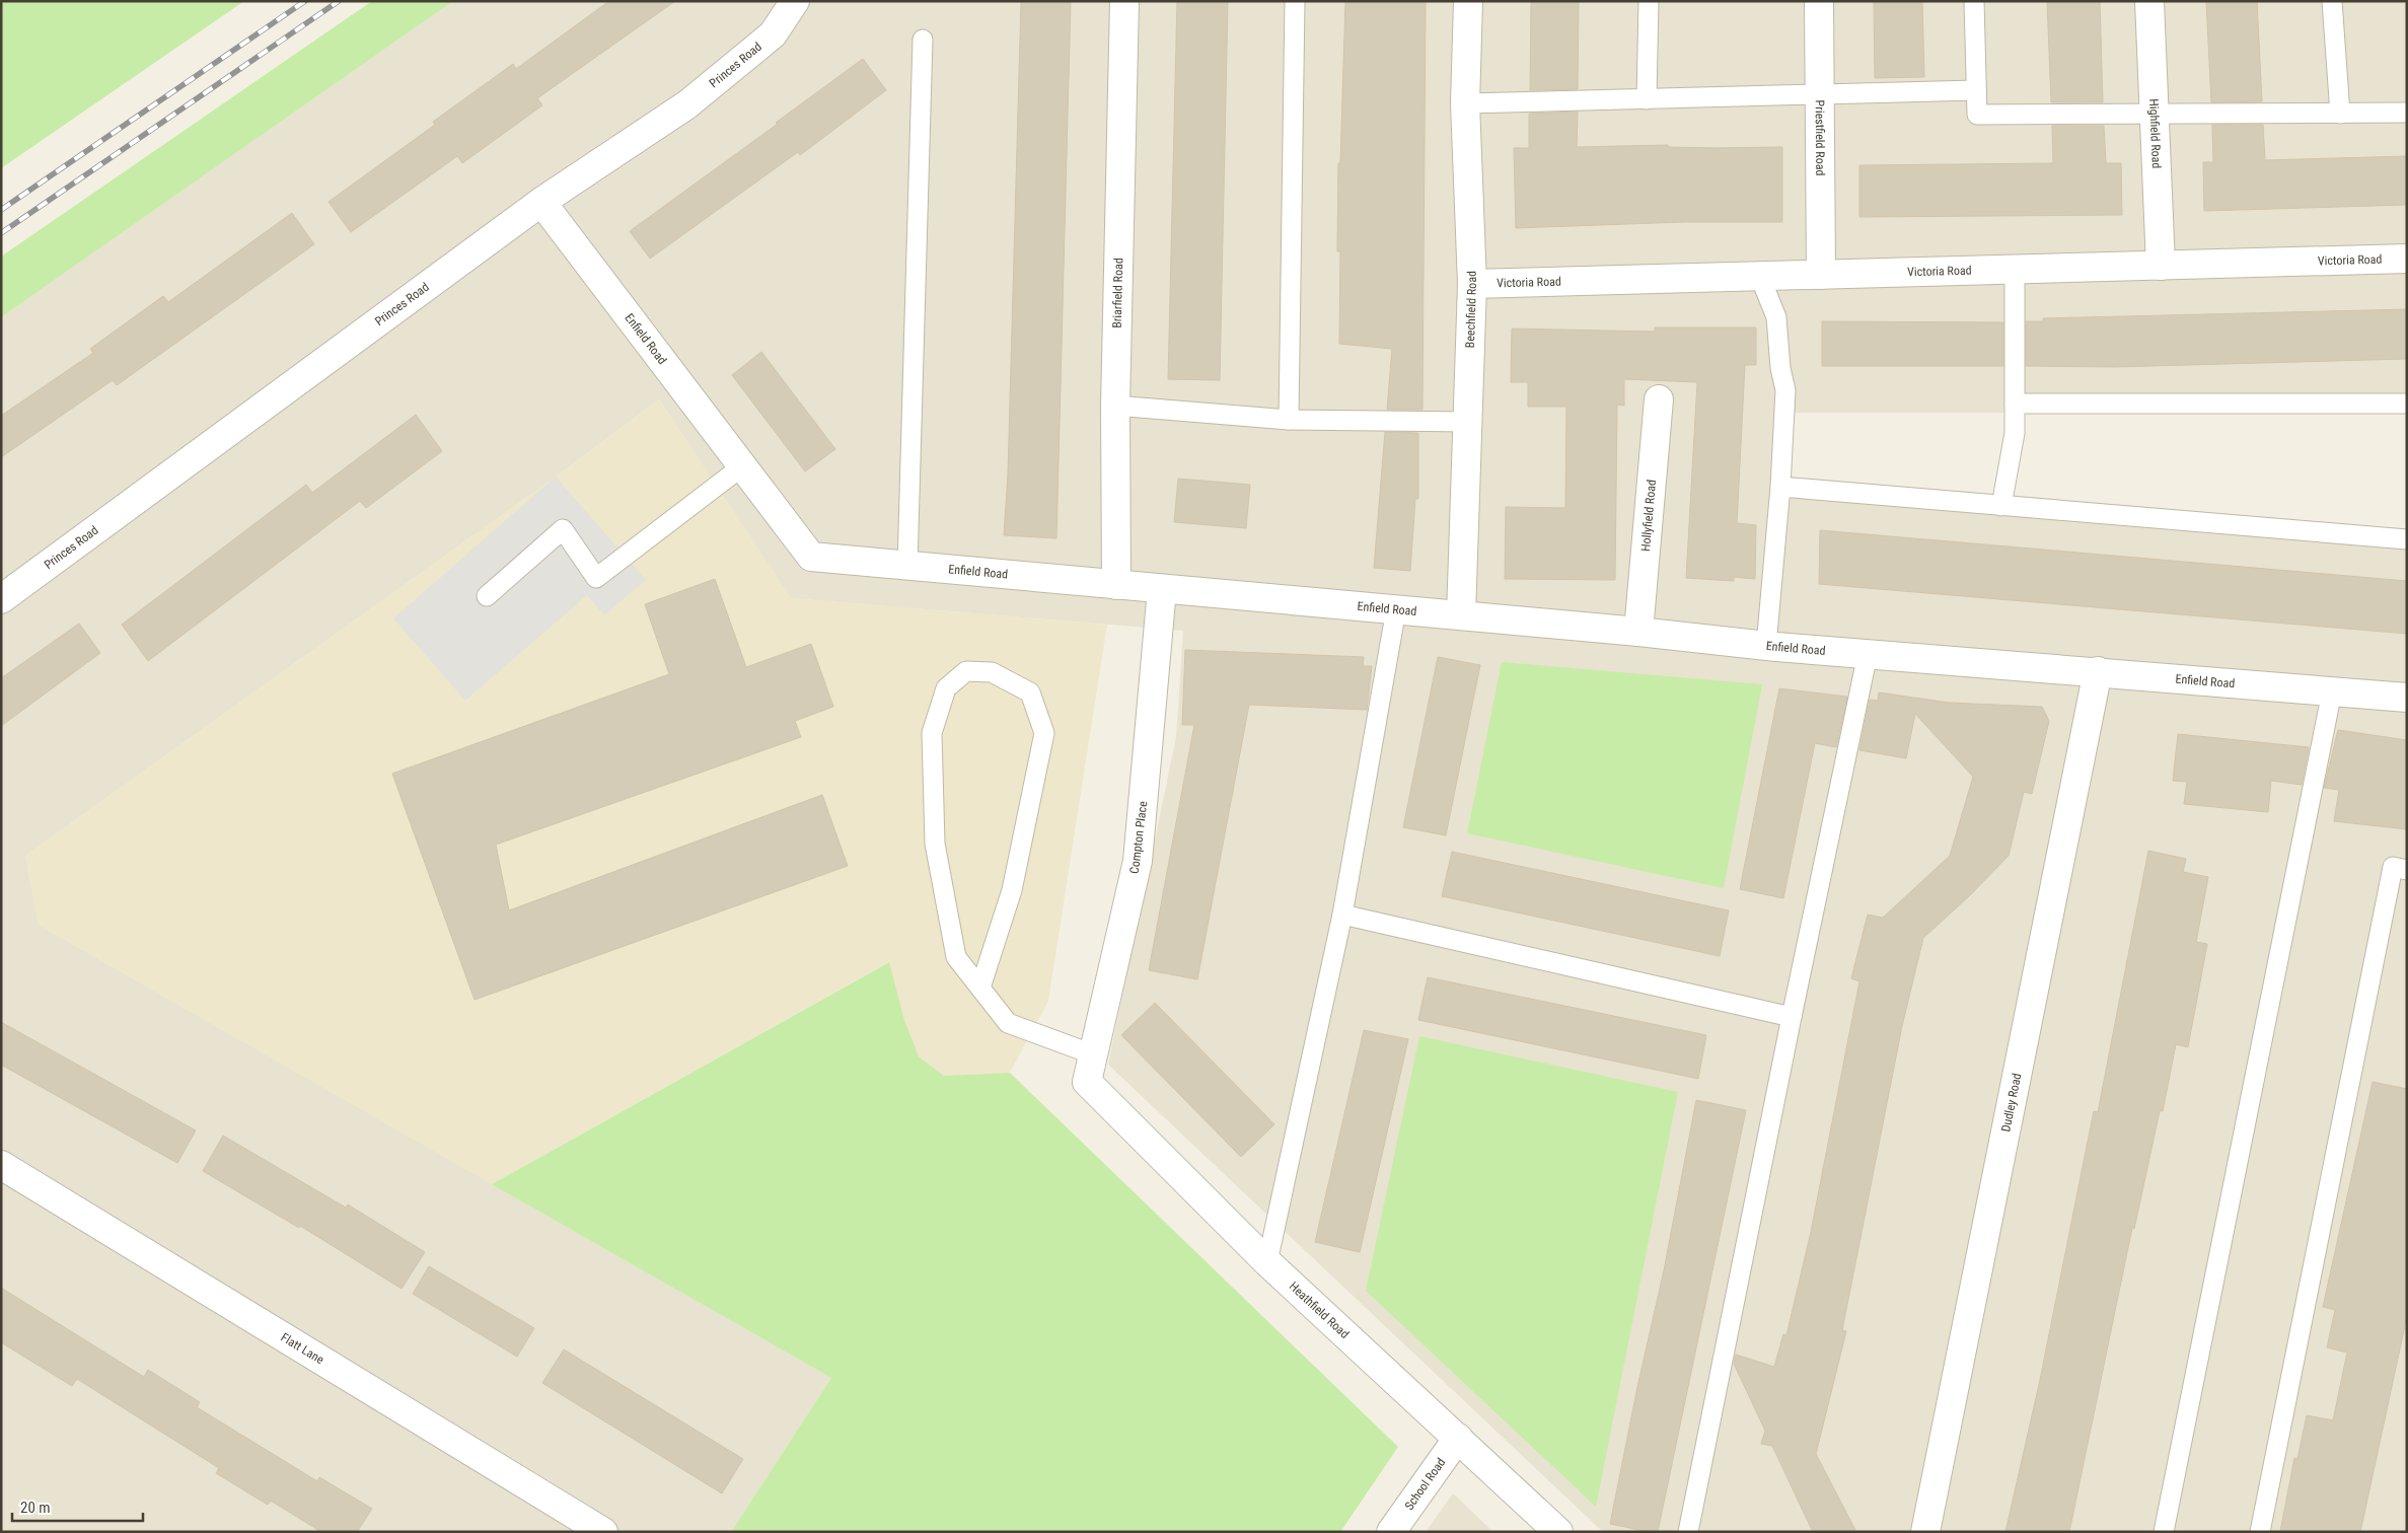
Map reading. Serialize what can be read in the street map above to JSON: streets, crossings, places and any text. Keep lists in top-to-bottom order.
{
  "streets": {
    "street": [
      "Princes Road",
      "Highfield Road",
      "Priestfield Road",
      "Victoria Road",
      "Briarfield Road",
      "Beechfield Road",
      "Enfield Road",
      "Hollyfield Road",
      "Compton Place",
      "Dudley Road",
      "Heathfield Road",
      "Flatt Lane",
      "School Road"
    ]
  },
  "crossings": [
    ["Princes Road", "Enfield Road"],
    ["Highfield Road", "Victoria Road"],
    ["Priestfield Road", "Victoria Road"],
    ["Victoria Road", "Beechfield Road"],
    ["Briarfield Road", "Enfield Road"],
    ["Beechfield Road", "Enfield Road"],
    ["Enfield Road", "Hollyfield Road"],
    ["Enfield Road", "Compton Place"],
    ["Enfield Road", "Dudley Road"],
    ["Compton Place", "Heathfield Road"],
    ["Heathfield Road", "School Road"]
  ],
  "scale_bar": "20 m"
}
